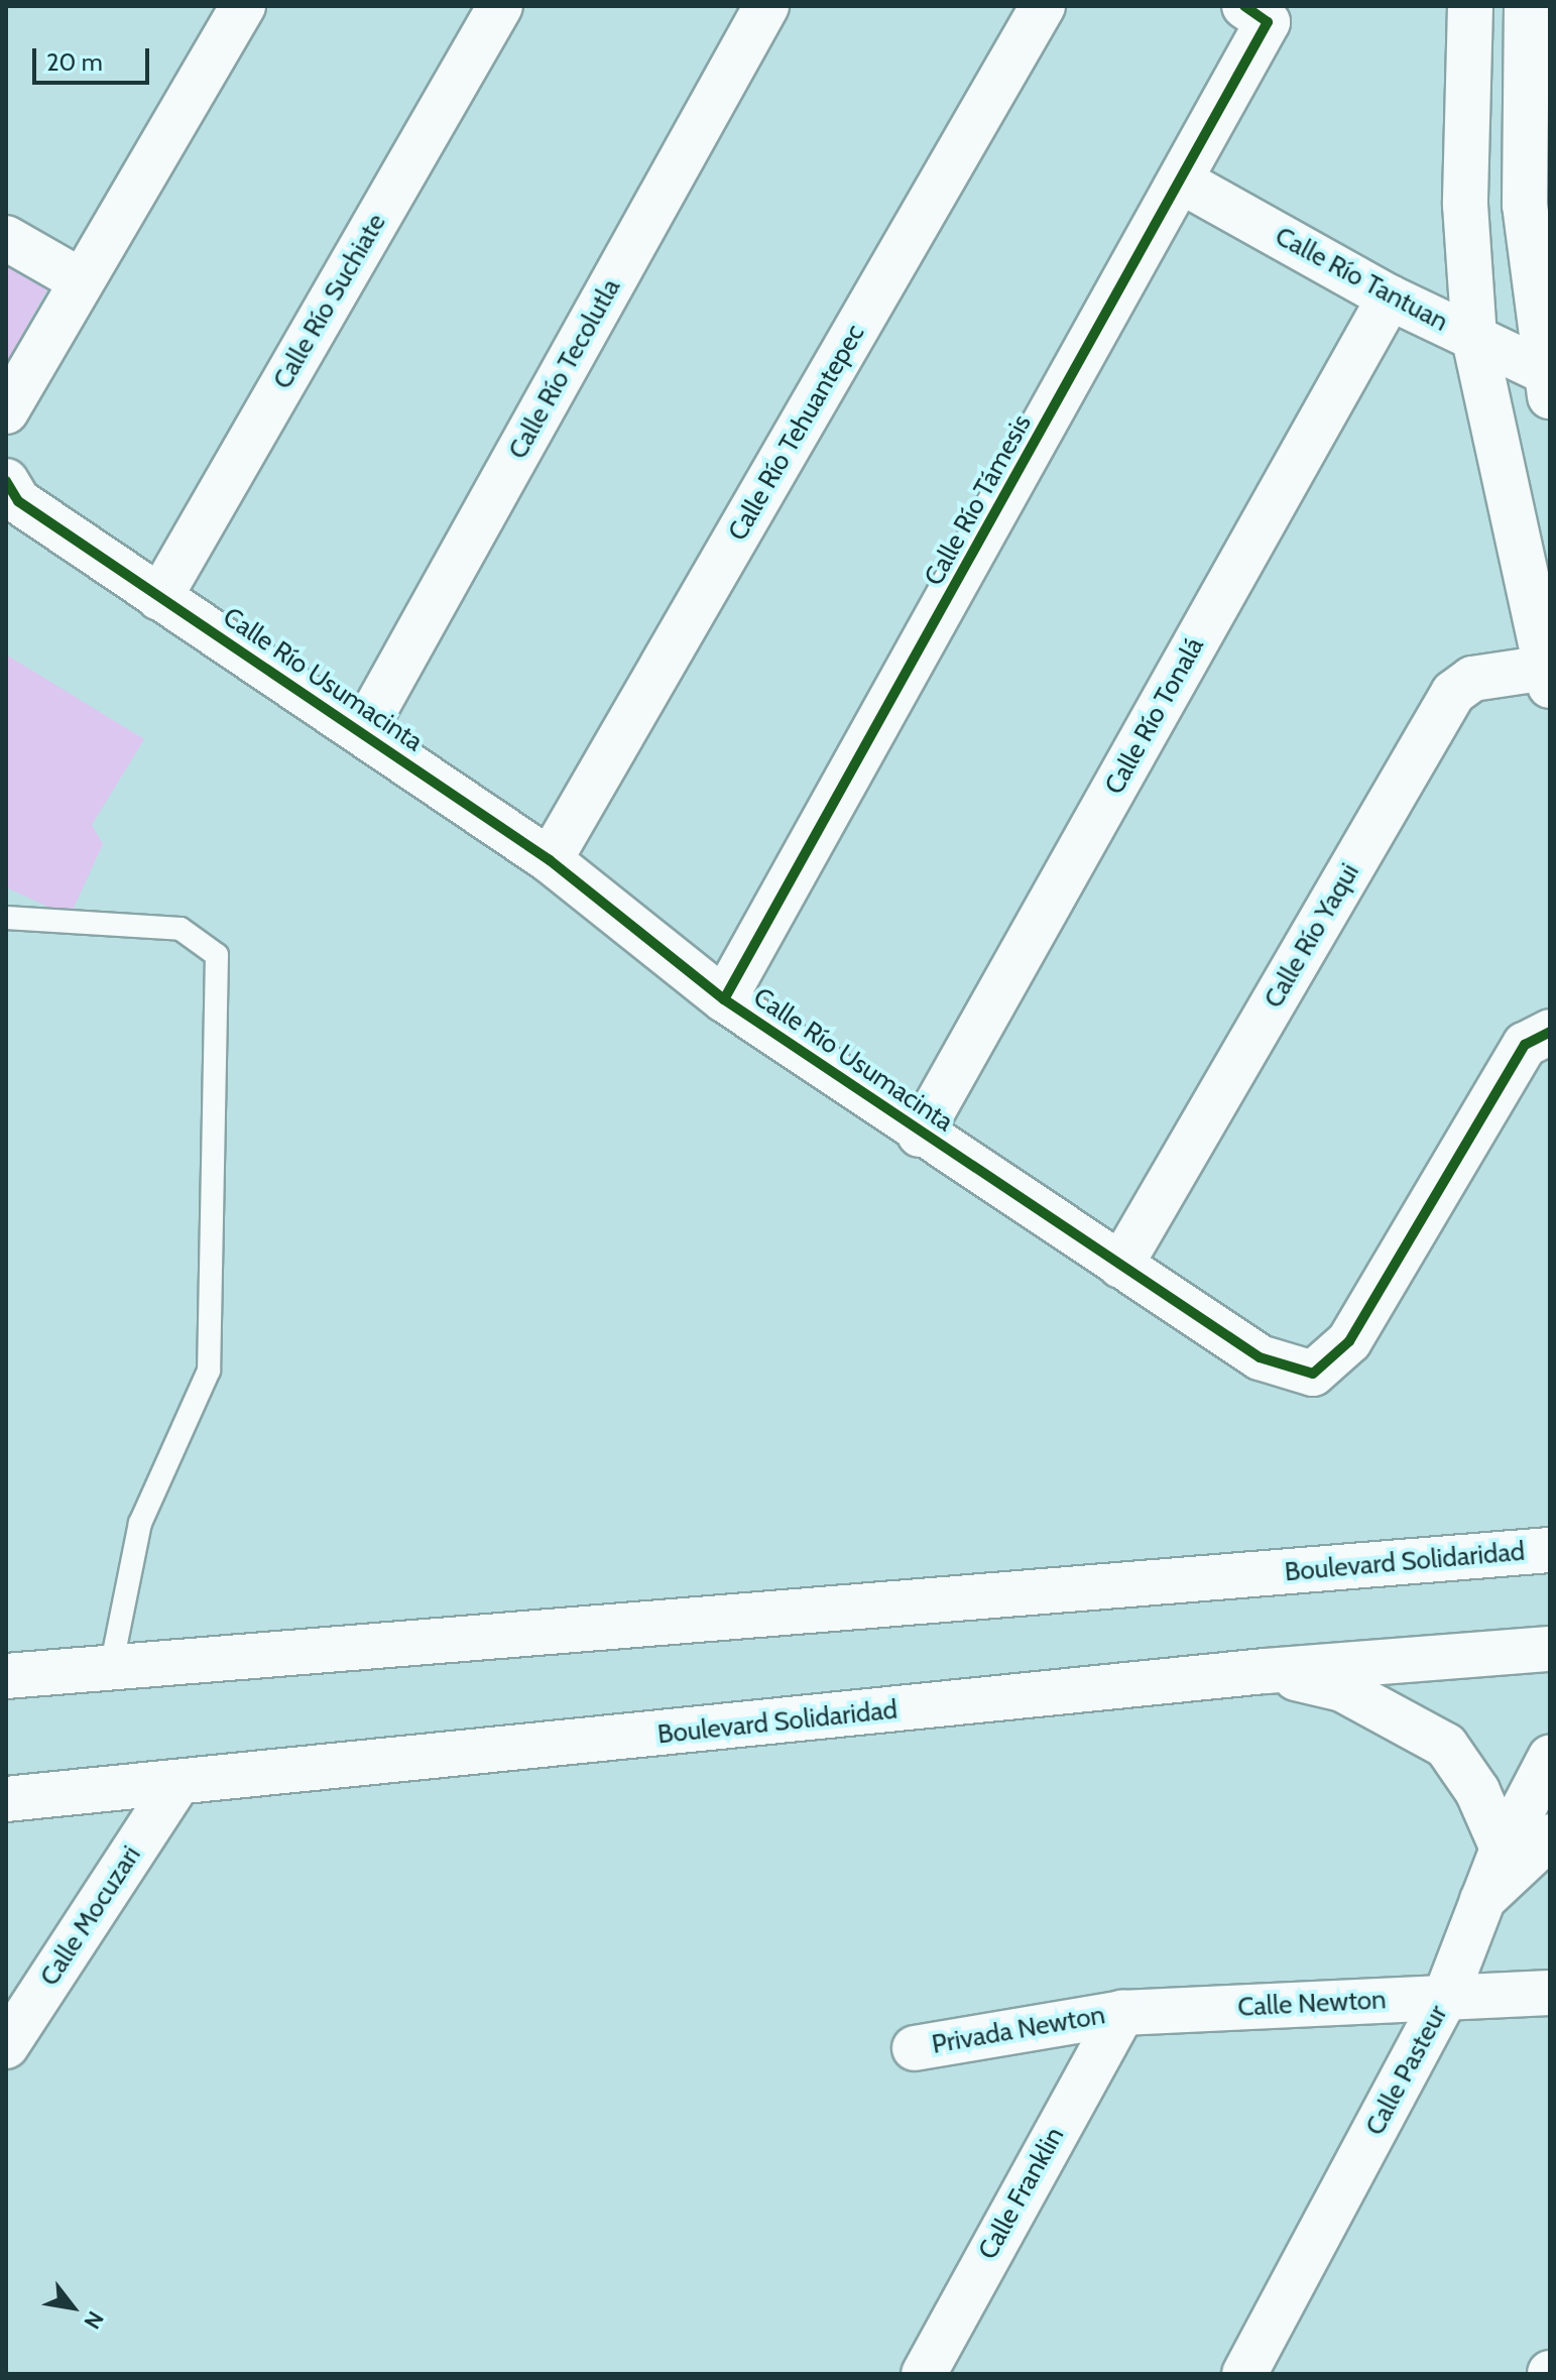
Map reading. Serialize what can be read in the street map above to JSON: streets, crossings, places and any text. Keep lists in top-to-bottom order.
{
  "streets": {
    "main road": [
      "Calle Río Tantuan",
      "Calle Río Suchiate",
      "Calle Río Tecolutla",
      "Calle Río Tehuantepec",
      "Calle Río Támesis",
      "Calle Río Usumacinta",
      "Calle Río Tonalá",
      "Calle Río Yaqui",
      "Boulevard Solidaridad",
      "Calle Mocuzari",
      "Calle Newton",
      "Privada Newton",
      "Calle Pasteur",
      "Calle Franklin"
    ]
  },
  "crossings": [
    ["Calle Río Tantuan", "Calle Río Támesis"],
    ["Calle Río Tantuan", "Calle Río Tonalá"],
    ["Calle Río Suchiate", "Calle Río Usumacinta"],
    ["Calle Río Tecolutla", "Calle Río Usumacinta"],
    ["Calle Río Tehuantepec", "Calle Río Usumacinta"],
    ["Calle Río Támesis", "Calle Río Usumacinta"],
    ["Calle Río Usumacinta", "Calle Río Tonalá"],
    ["Calle Río Usumacinta", "Calle Río Yaqui"],
    ["Boulevard Solidaridad", "Calle Mocuzari"],
    ["Calle Newton", "Privada Newton"],
    ["Calle Newton", "Calle Pasteur"],
    ["Calle Newton", "Calle Franklin"],
    ["Privada Newton", "Calle Franklin"]
  ],
  "scale_bar": "20 m",
  "north": "bottom right"
}
